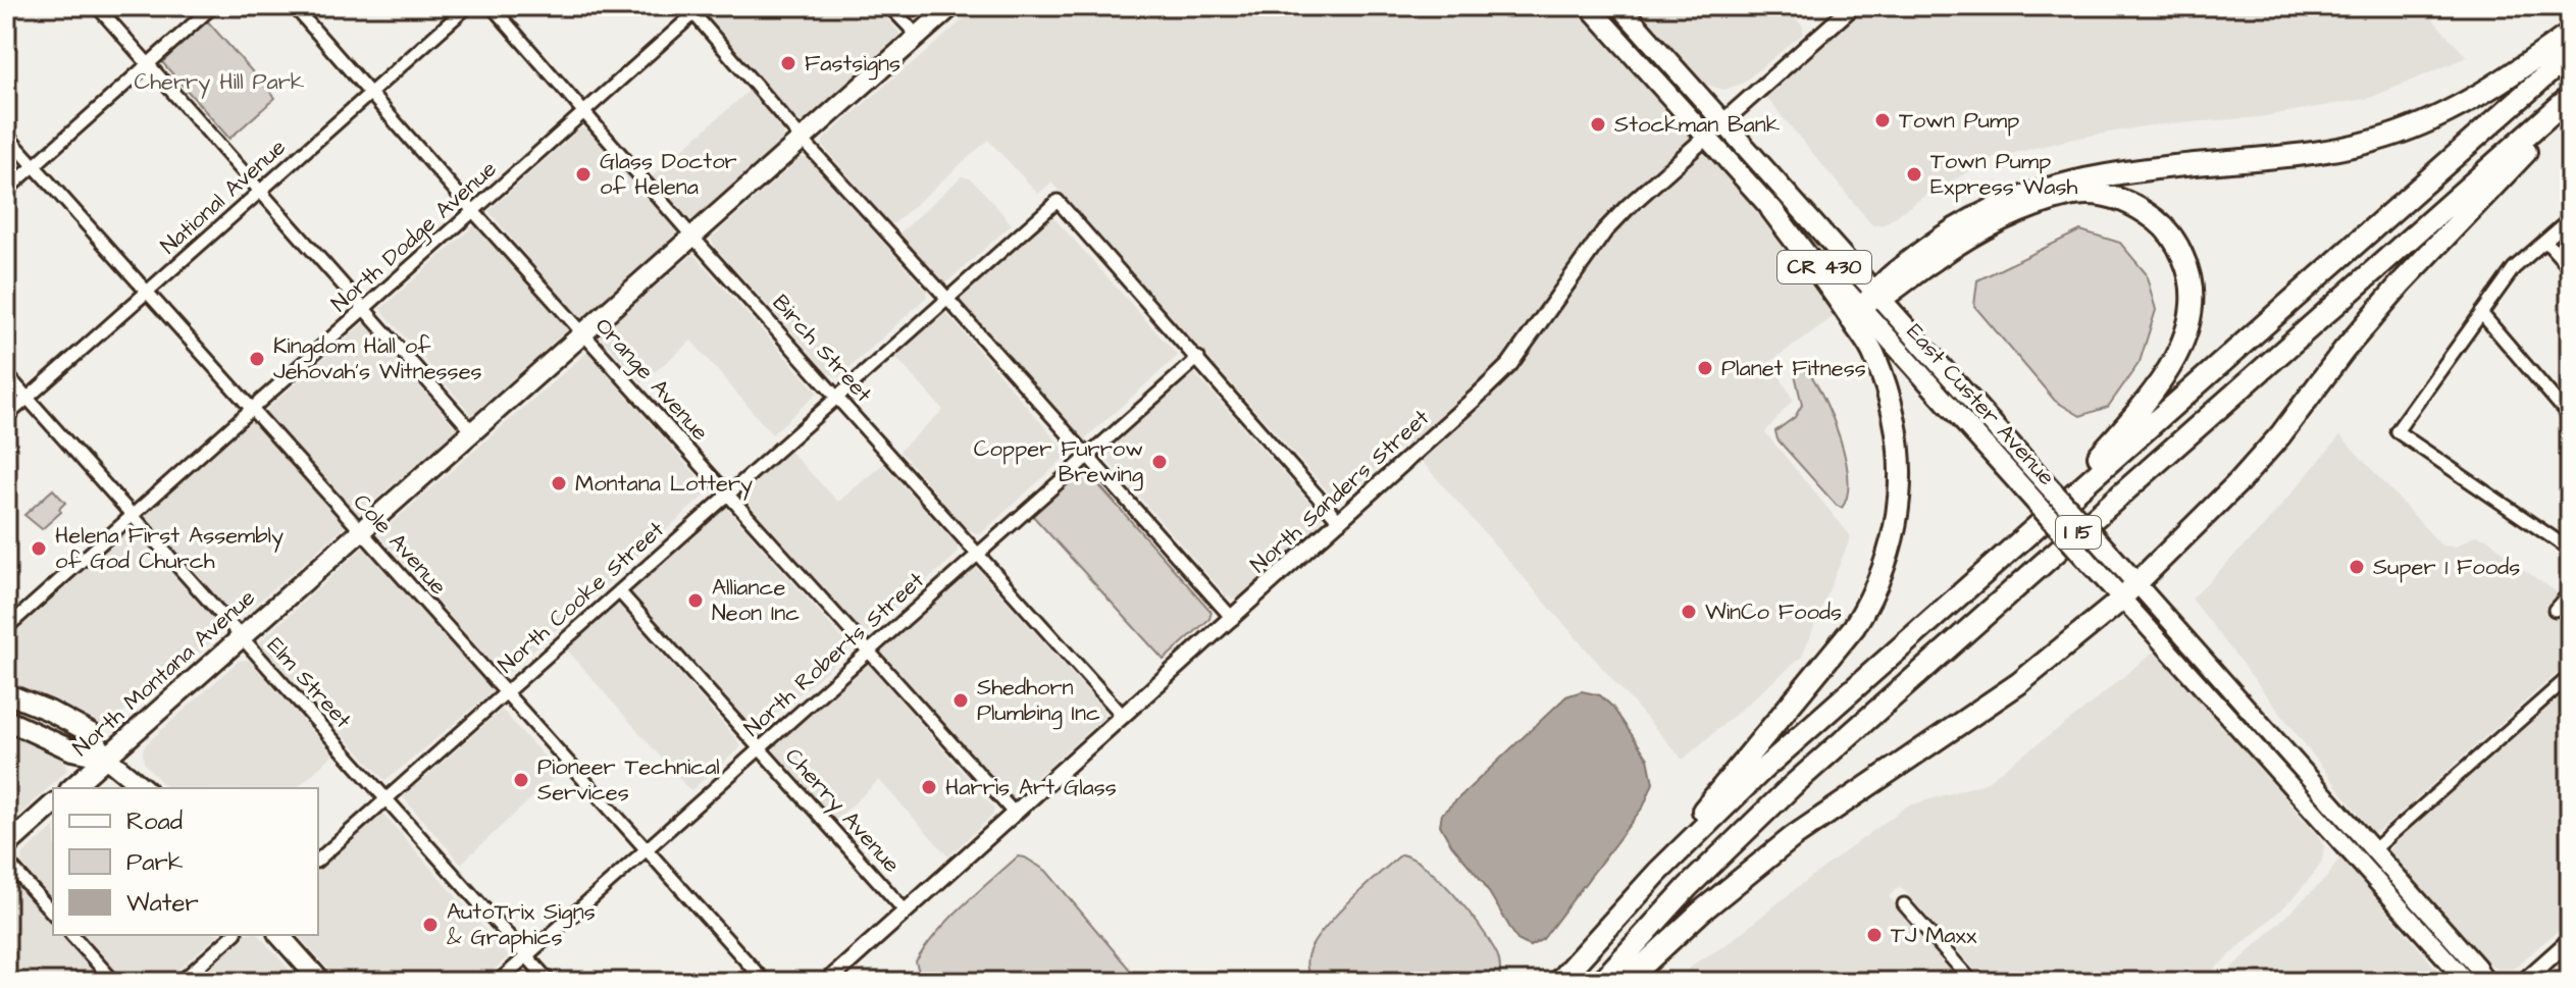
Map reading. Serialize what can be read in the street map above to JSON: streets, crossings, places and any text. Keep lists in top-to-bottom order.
{
  "streets": {
    "highway": ["I 15"],
    "main road": ["CR 430", "East Custer Avenue", "North Montana Avenue"],
    "street": [
      "National Avenue",
      "North Dodge Avenue",
      "Birch Street",
      "Orange Avenue",
      "North Sanders Street",
      "Cole Avenue",
      "North Cooke Street",
      "North Roberts Street",
      "Elm Street",
      "Cherry Avenue"
    ]
  },
  "crossings": [
    ["National Avenue", "Orange Avenue"],
    ["National Avenue", "Cole Avenue"],
    ["National Avenue", "Elm Street"],
    ["North Dodge Avenue", "Birch Street"],
    ["North Dodge Avenue", "Orange Avenue"],
    ["North Dodge Avenue", "Cole Avenue"],
    ["North Dodge Avenue", "Elm Street"],
    ["Birch Street", "North Sanders Street"],
    ["Birch Street", "North Cooke Street"],
    ["Birch Street", "North Roberts Street"],
    ["Birch Street", "North Montana Avenue"],
    ["Orange Avenue", "North Sanders Street"],
    ["Orange Avenue", "North Cooke Street"],
    ["Orange Avenue", "North Roberts Street"],
    ["Orange Avenue", "North Montana Avenue"],
    ["East Custer Avenue", "North Sanders Street"],
    ["North Sanders Street", "Cherry Avenue"],
    ["Cole Avenue", "North Cooke Street"],
    ["Cole Avenue", "North Roberts Street"],
    ["Cole Avenue", "North Montana Avenue"],
    ["North Cooke Street", "North Roberts Street"],
    ["North Cooke Street", "Elm Street"],
    ["North Cooke Street", "Cherry Avenue"],
    ["North Roberts Street", "Elm Street"],
    ["North Roberts Street", "Cherry Avenue"],
    ["North Montana Avenue", "Elm Street"]
  ],
  "parks": ["Cherry Hill Park"],
  "places": [
    "Fastsigns",
    "Town Pump",
    "Stockman Bank",
    "Glass Doctor of Helena",
    "Town Pump Express Wash",
    "Kingdom Hall of Jehovah's Witnesses",
    "Planet Fitness",
    "Copper Furrow Brewing",
    "Montana Lottery",
    "Helena First Assembly of God Church",
    "Super 1 Foods",
    "Alliance Neon Inc",
    "WinCo Foods",
    "Shedhorn Plumbing Inc",
    "Pioneer Technical Services",
    "Harris Art Glass",
    "AutoTrix Signs & Graphics",
    "TJ Maxx"
  ],
  "legend": ["Road", "Park", "Water"]
}
